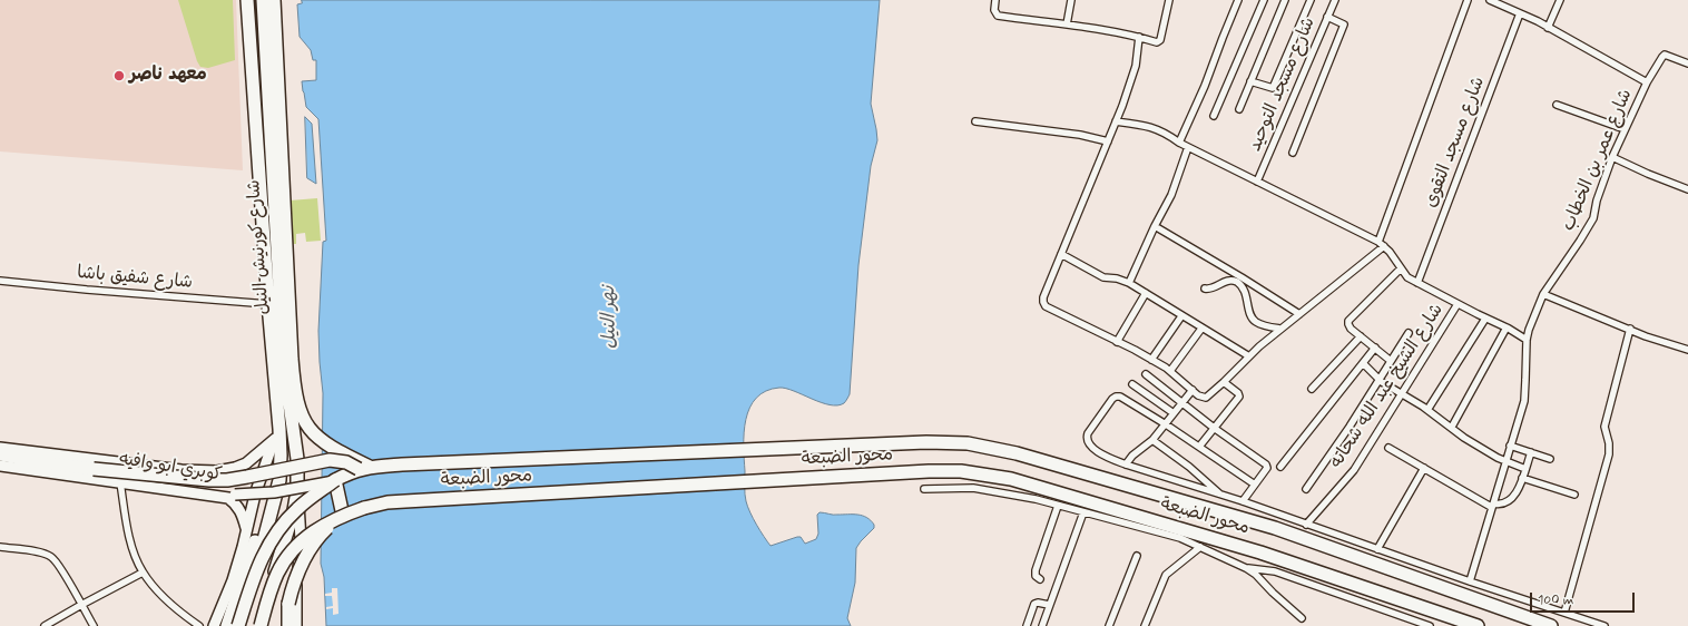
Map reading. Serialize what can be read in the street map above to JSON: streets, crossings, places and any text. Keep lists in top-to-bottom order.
{
  "streets": {
    "highway": ["شارع كورنيش النيل", "محور الضبعة"],
    "main road": ["كوبري ابو وافيه"],
    "street": [
      "شارع مسجد التوحيد",
      "شارع مسجد التقوى",
      "شارع عمر بن الخطاب",
      "شارع شفيق باشا",
      "شارع الشيخ عبد الله شحاته"
    ]
  },
  "crossings": [
    ["شارع كورنيش النيل", "شارع شفيق باشا"]
  ],
  "water": ["نهر النيل"],
  "places": ["معهد ناصر"],
  "scale_bar": "100 m"
}
